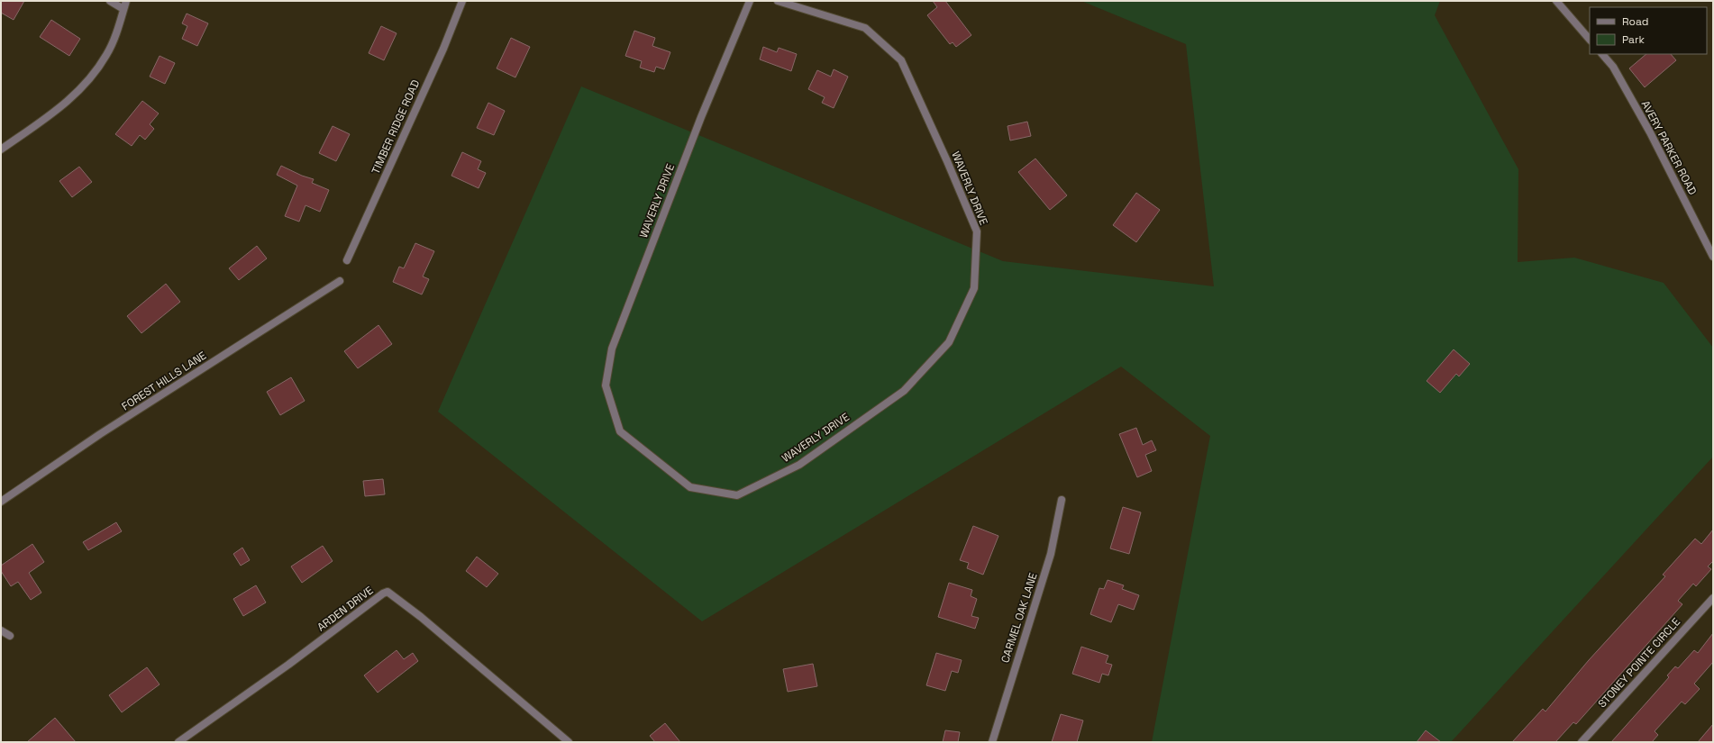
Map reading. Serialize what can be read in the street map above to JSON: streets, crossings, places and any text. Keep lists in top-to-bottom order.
{
  "streets": {
    "street": [
      "TIMBER RIDGE ROAD",
      "AVERY PARKER ROAD",
      "WAVERLY DRIVE",
      "FOREST HILLS LANE",
      "ARDEN DRIVE",
      "CARMEL OAK LANE",
      "STONEY POINTE CIRCLE"
    ]
  },
  "legend": ["Road", "Park"]
}
